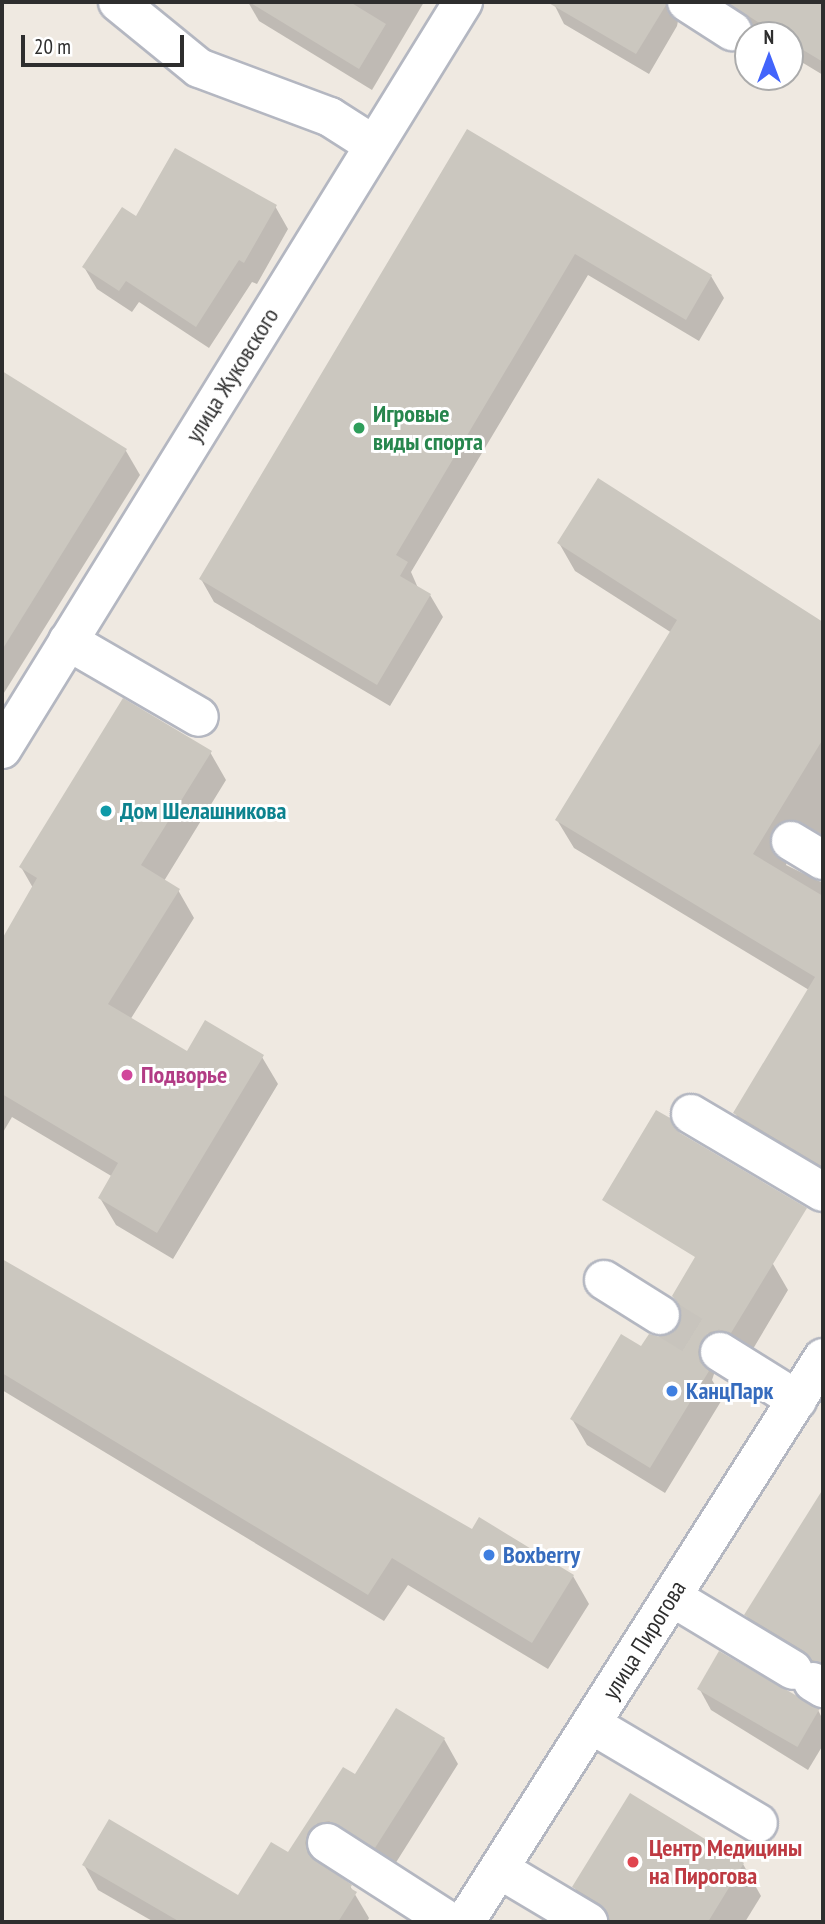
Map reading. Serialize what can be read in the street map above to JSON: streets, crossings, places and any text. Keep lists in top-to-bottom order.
{
  "streets": {
    "street": ["улица Жуковского", "улица Пирогова"]
  },
  "places": [
    "Игровые виды спорта",
    "Дом Шелашникова",
    "Подворье",
    "КанцПарк",
    "Boxberry",
    "Центр Медицины на Пирогова"
  ],
  "scale_bar": "20 m",
  "north": "top"
}
